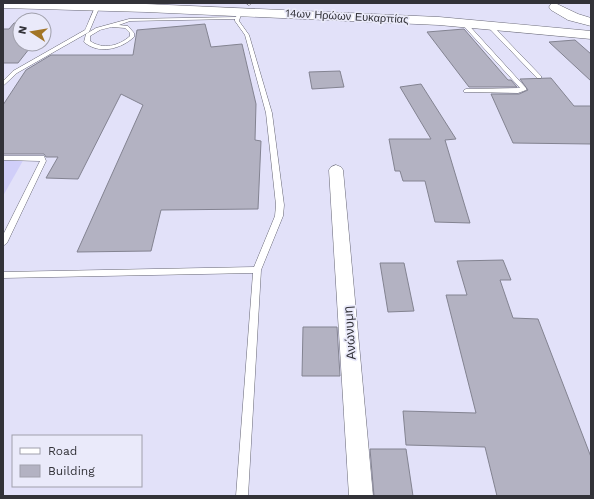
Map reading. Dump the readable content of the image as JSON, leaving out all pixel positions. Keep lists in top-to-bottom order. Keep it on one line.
{"streets":{"main road":["14ων Ηρώων Ευκαρπίας"],"street":["Ανώνυμη"]},"legend":["Road","Building"],"north":"left"}
